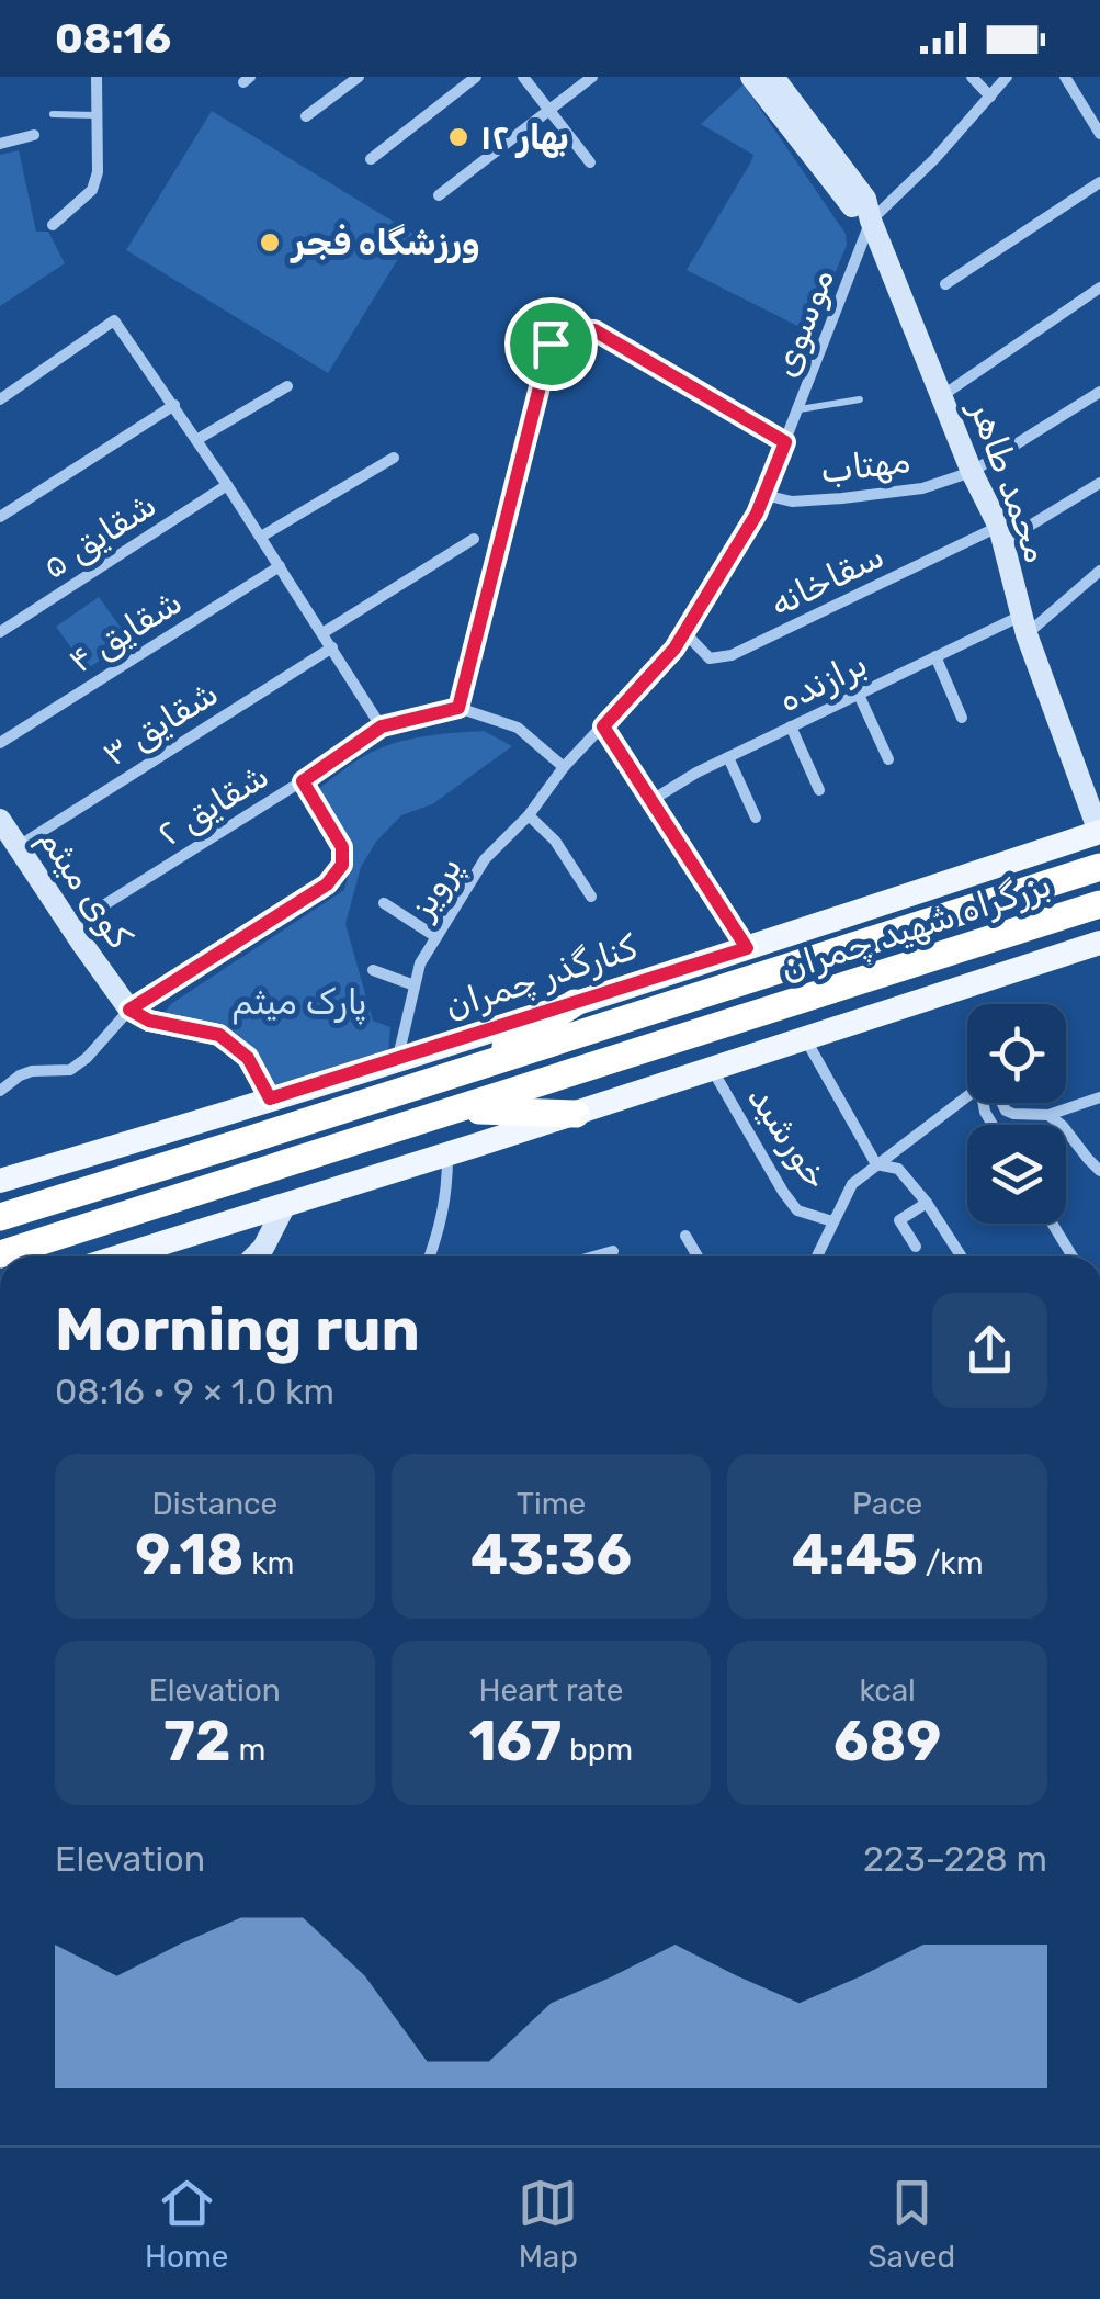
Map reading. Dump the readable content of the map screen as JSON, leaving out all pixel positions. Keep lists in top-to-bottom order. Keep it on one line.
{"streets":{"highway":["بزرگراه شهید چمران"],"main road":["محمد طاهر","کوی میثم","کنارگذر چمران"],"street":["موسوی","مهتاب","شقایق ۵","سقاخانه","شقایق ۴","برازنده","شقایق ۳","شقایق ۲","پرویز","خورشید"]},"crossings":[["موسوی","مهتاب"],["موسوی","محمد طاهر"],["موسوی","سقاخانه"],["موسوی","پرویز"],["مهتاب","محمد طاهر"],["محمد طاهر","سقاخانه"],["محمد طاهر","برازنده"],["محمد طاهر","کنارگذر چمران"],["شقایق ۳","کوی میثم"],["شقایق ۲","کوی میثم"],["پرویز","کنارگذر چمران"]],"parks":["پارک میثم"],"places":["بهار ۱۲","ورزشگاه فجر"],"page":{"status":"08:16","heading":["Morning run","08:16 · 9 × 1.0 km"],"stats":[["Distance","9.18 km"],["Time","43:36"],["Pace","4:45 /km"],["Elevation","72 m"],["Heart rate","167 bpm"],["kcal","689"]],"chart":["Elevation","223–228 m"],"tabs":["Home","Map","Saved"]}}
